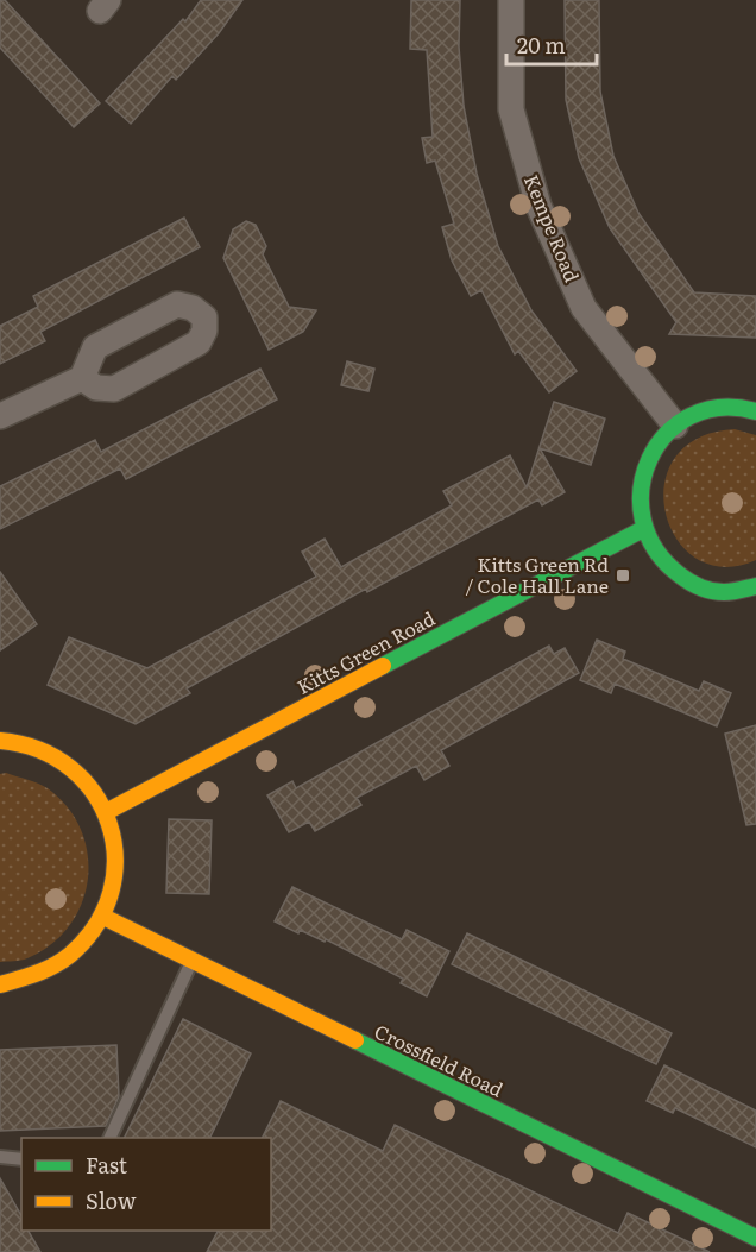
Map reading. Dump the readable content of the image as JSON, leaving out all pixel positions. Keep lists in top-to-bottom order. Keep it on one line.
{"streets":{"street":["Kempe Road","Kitts Green Road","Crossfield Road"]},"places":{"transit":["Kitts Green Rd / Cole Hall Lane"]},"legend":["Fast","Slow"],"scale_bar":"20 m"}
